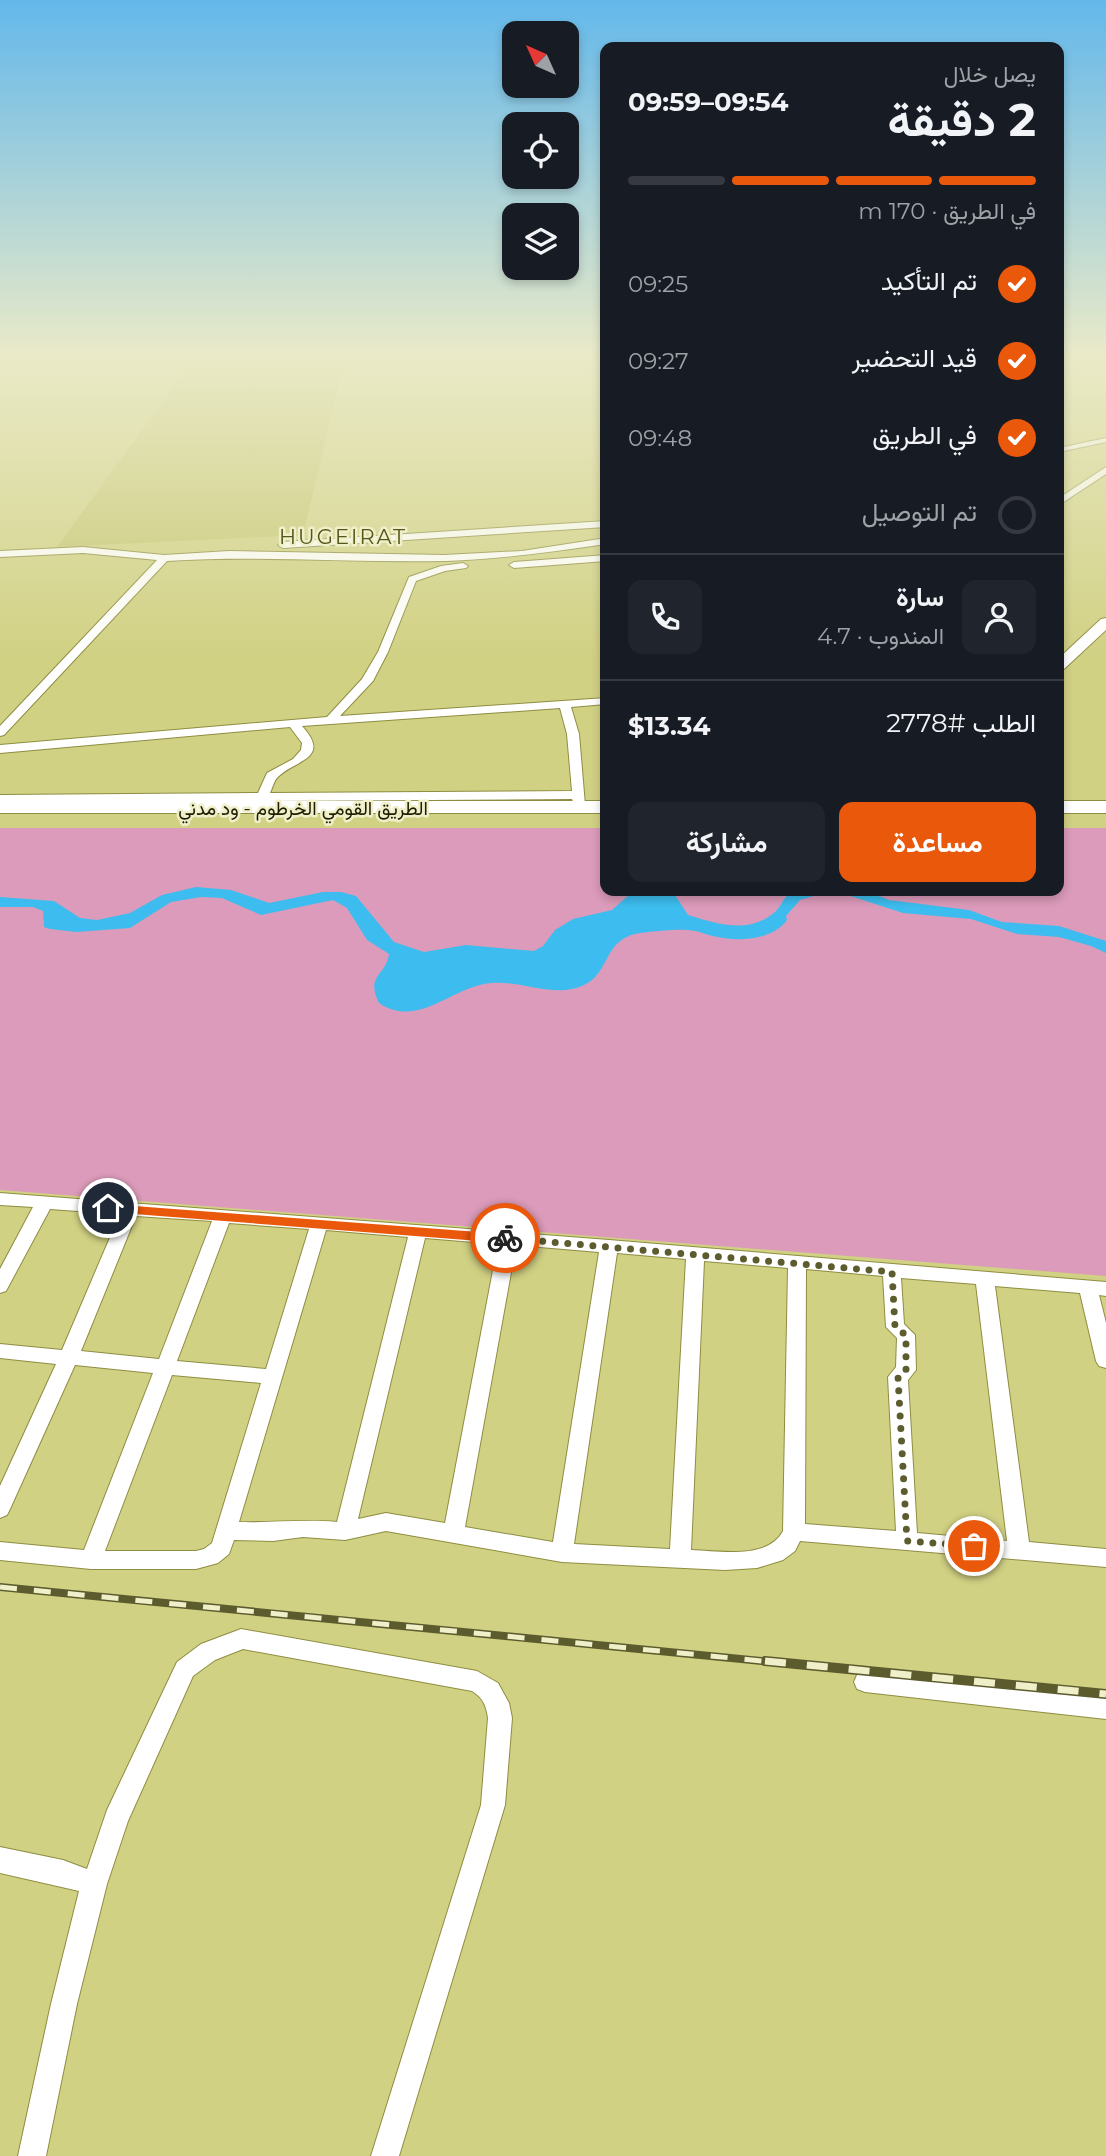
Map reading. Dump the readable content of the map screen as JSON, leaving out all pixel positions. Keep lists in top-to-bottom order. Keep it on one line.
{"streets":{"highway":["الطريق القومي الخرطوم - ود مدني"]},"districts":["HUGEIRAT"],"north":"top left","page":{"heading":["2 دقيقة","يصل خلال","09:54–09:59"],"panel":["سارة","المندوب · 4.7","الطلب #2778","$13.34"],"bar":"في الطريق · 170 m","list":[["تم التأكيد","09:25"],["قيد التحضير","09:27"],["في الطريق","09:48"],"تم التوصيل"],"buttons":["مساعدة","مشاركة"]}}
